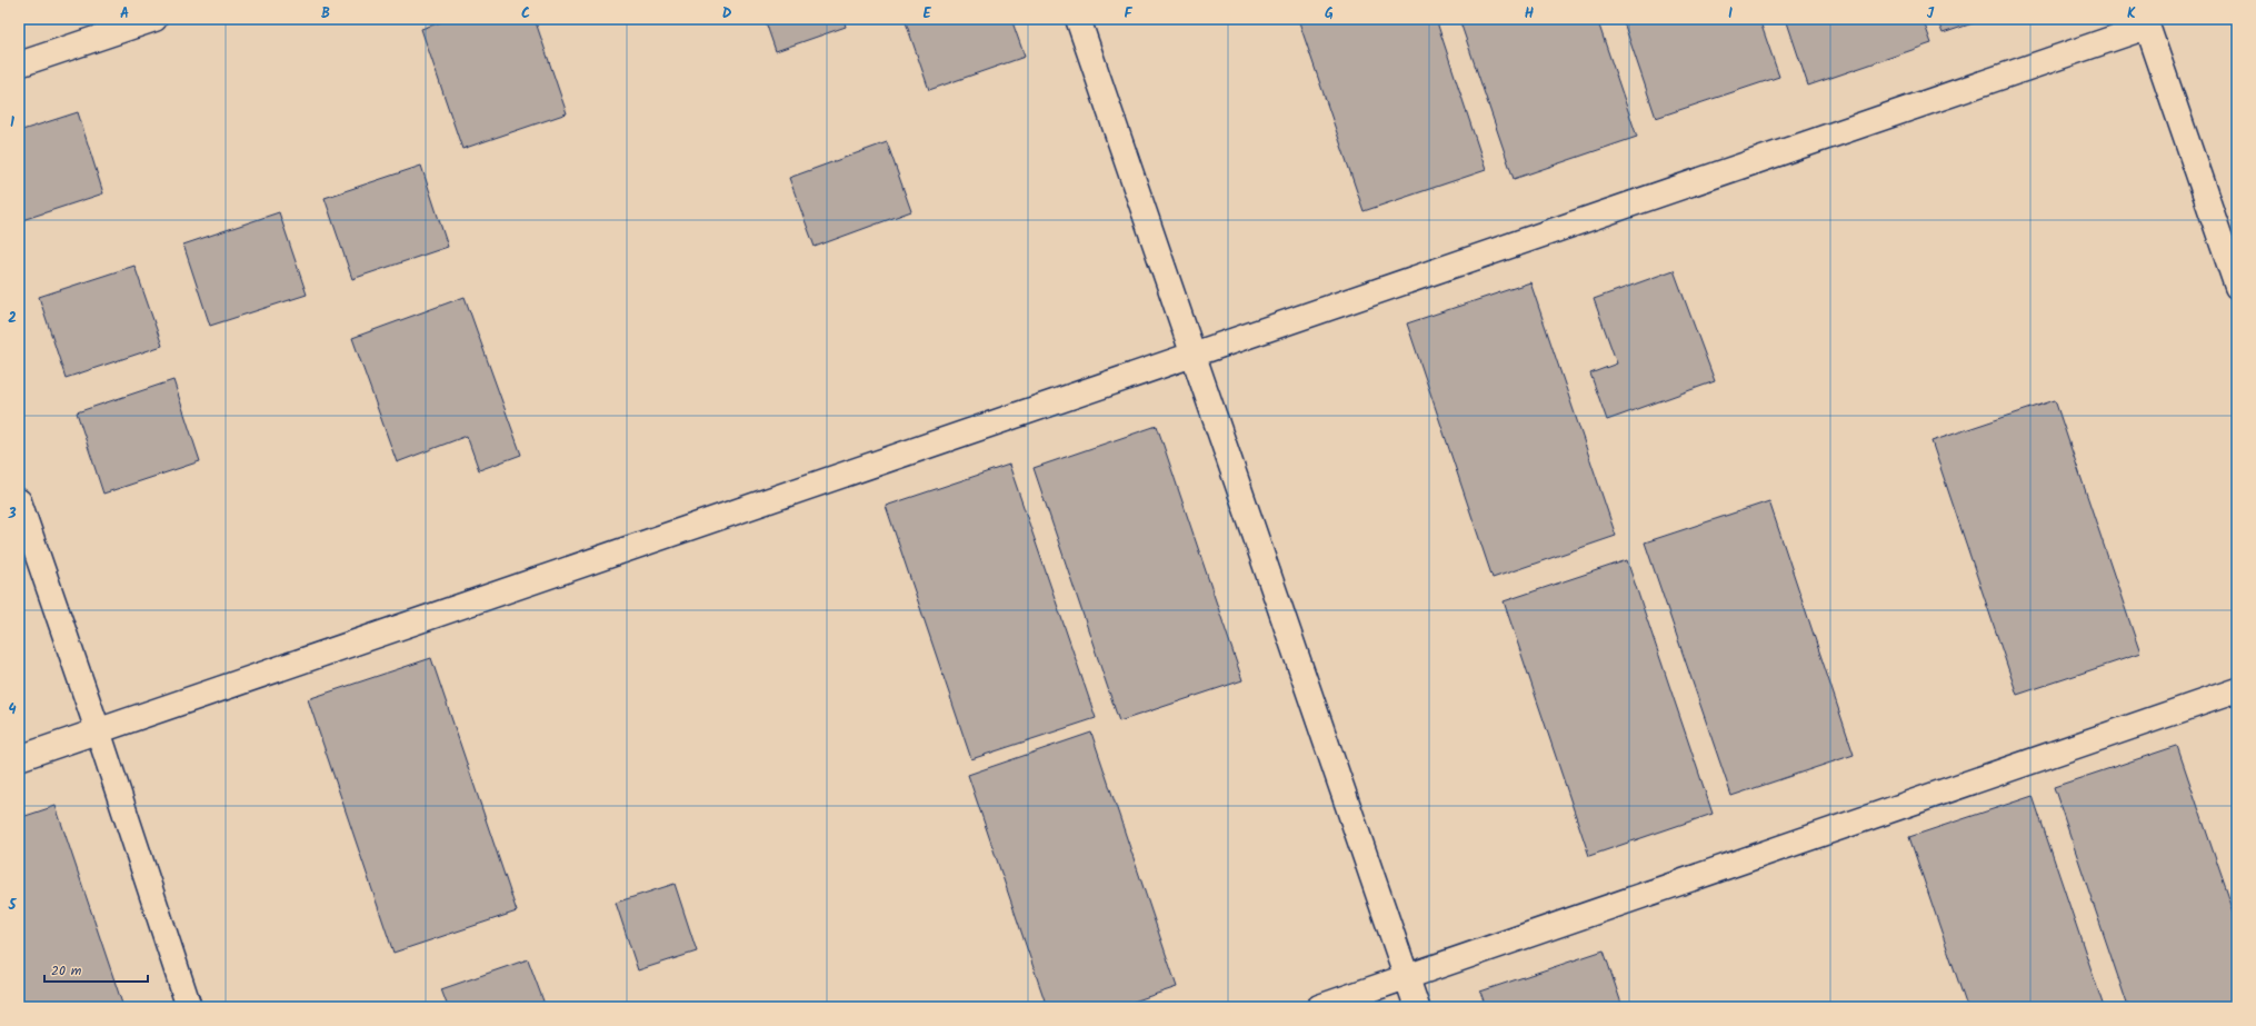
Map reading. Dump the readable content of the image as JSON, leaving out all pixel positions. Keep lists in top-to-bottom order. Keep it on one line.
{"scale_bar":"20 m","grid":{"columns":["A","B","C","D","E","F","G","H","I","J","K"],"rows":["1","2","3","4","5"]}}
